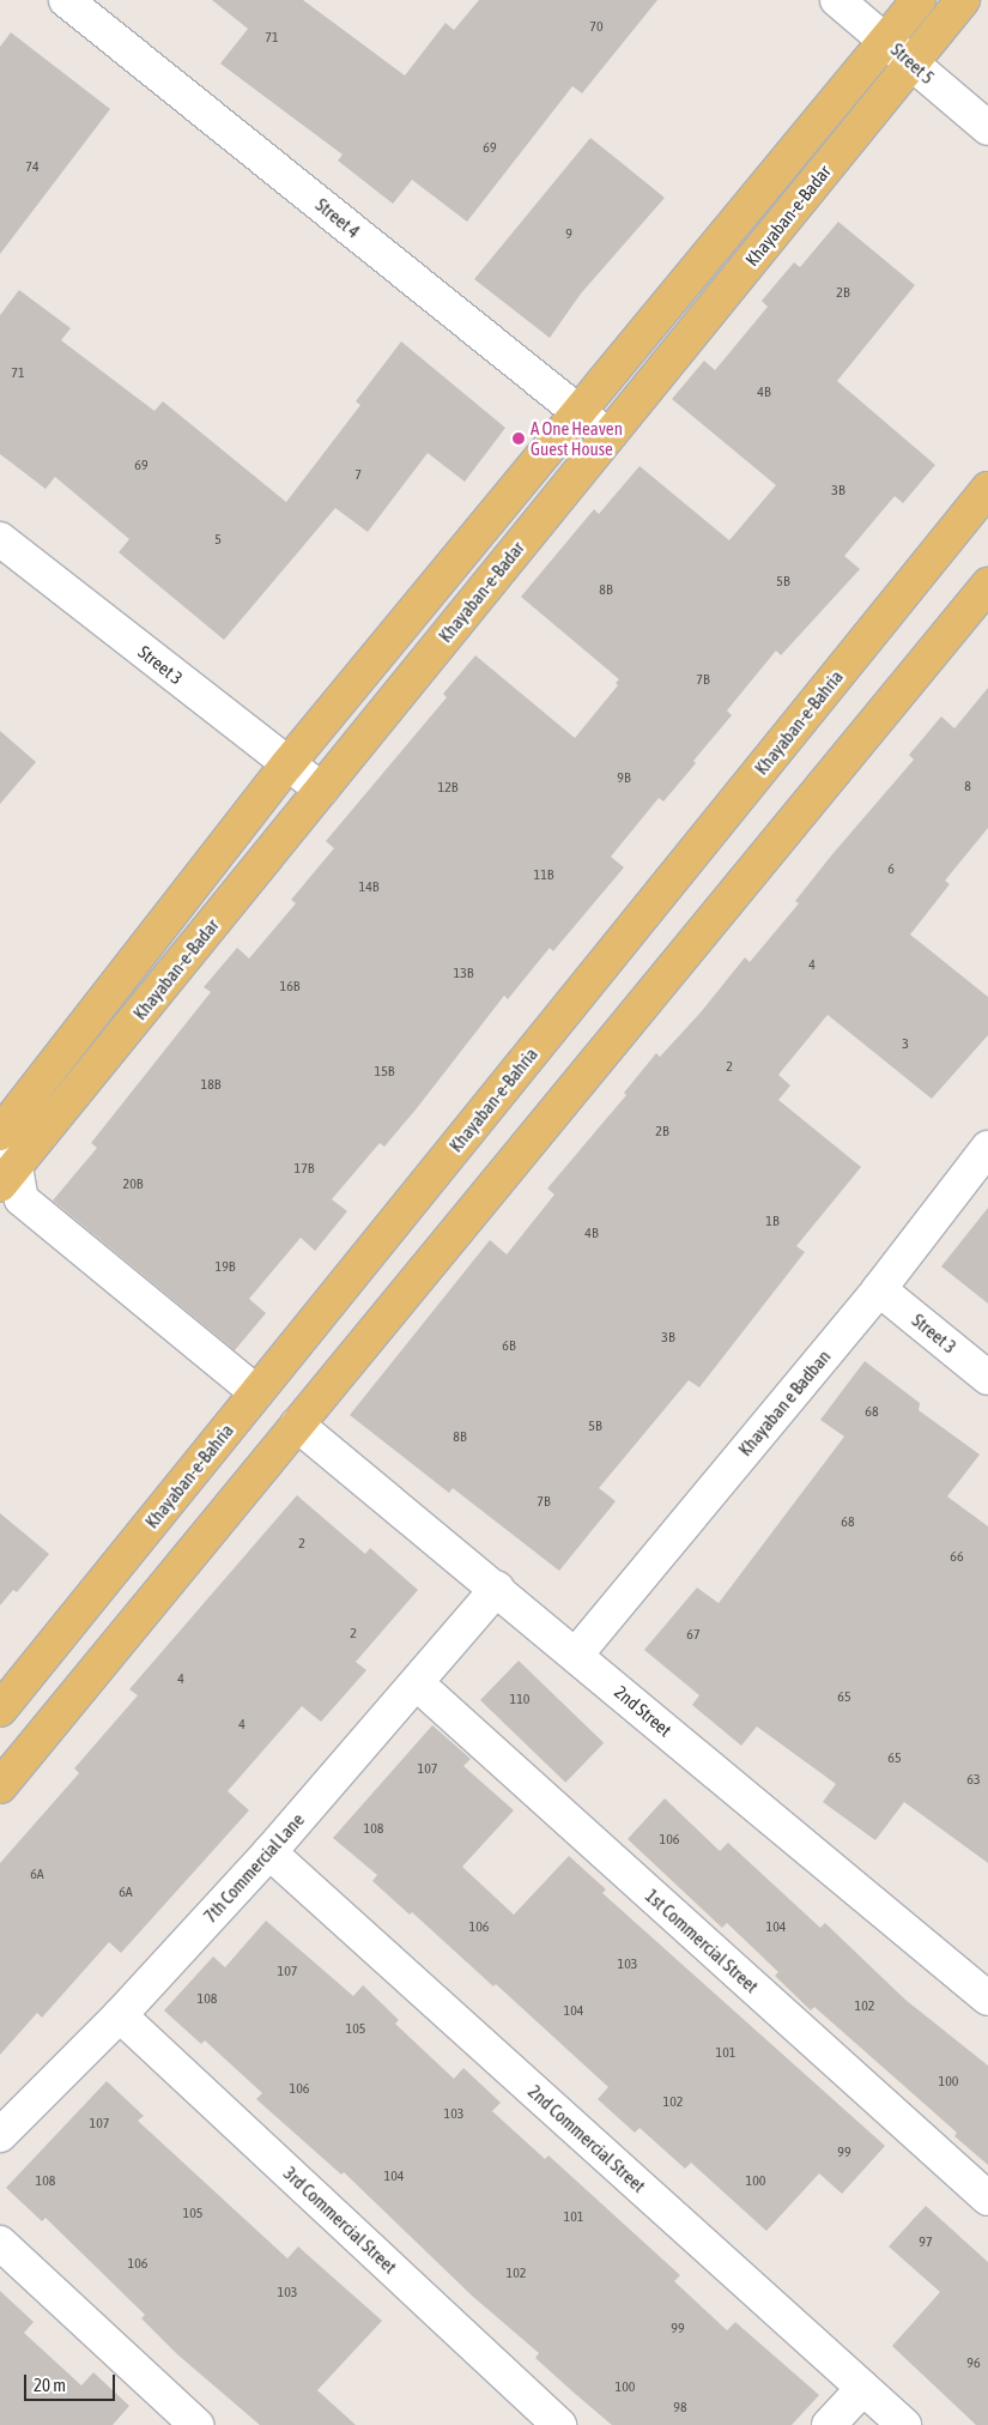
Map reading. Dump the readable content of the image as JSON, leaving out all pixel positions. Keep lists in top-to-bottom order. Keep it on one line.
{"streets":{"main road":["Khayaban-e-Badar","Khayaban-e-Bahria"],"street":["Street 5","Street 4","Street 3","Khayaban e Badban","2nd Street","7th Commercial Lane","1st Commercial Street","2nd Commercial Street","3rd Commercial Street"]},"crossings":[["Street 5","Khayaban-e-Badar"],["Khayaban-e-Badar","Street 4"],["Khayaban-e-Badar","Street 3"],["Street 3","Khayaban e Badban"],["Khayaban e Badban","2nd Street"],["2nd Street","7th Commercial Lane"],["7th Commercial Lane","1st Commercial Street"],["7th Commercial Lane","2nd Commercial Street"],["7th Commercial Lane","3rd Commercial Street"]],"places":["A One Heaven Guest House"],"house_numbers":["70","71","69","74","9","2B","71","4B","69","7","3B","5","5B","8B","7B","9B","8","12B","6","11B","14B","4","13B","16B","3","2","15B","18B","2B","17B","20B","1B","4B","19B","3B","6B","68","5B","8B","7B","68","2","66","2","67","4","65","110","4","65","107","63","108","106","6A","6A","106","104","103","107","108","102","104","105","101","100","106","102","103","107","99","104","108","100","105","101","97","106","102","103","99","96","100","98"],"scale_bar":"20 m"}
